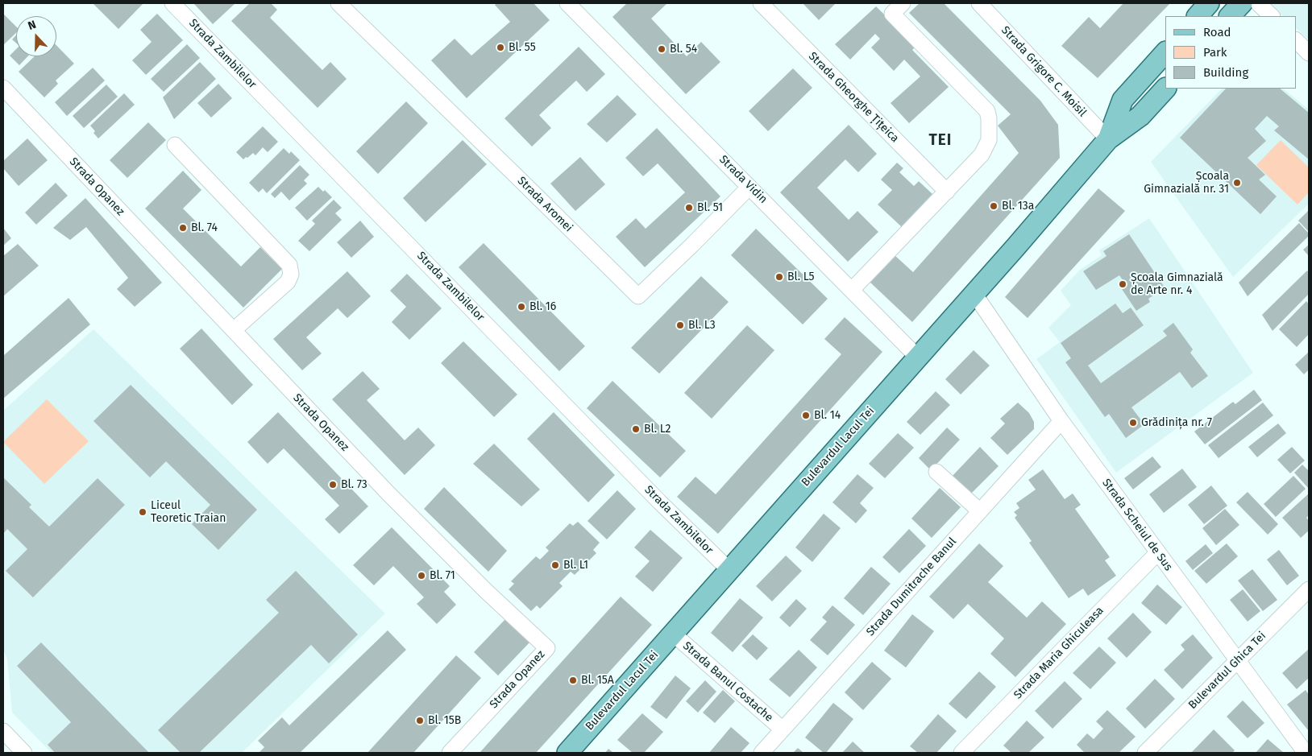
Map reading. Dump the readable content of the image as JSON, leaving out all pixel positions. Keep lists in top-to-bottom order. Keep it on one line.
{"streets":{"main road":["Bulevardul Lacul Tei"],"street":["Strada Zambilelor","Strada Grigore C. Moisil","Strada Gheorghe Țițeica","Strada Vidin","Strada Opanez","Strada Aromei","Strada Scheiul de Sus","Strada Dumitrache Banul","Strada Maria Ghiculeasa","Bulevardul Ghica Tei","Strada Banul Costache"]},"crossings":[["Strada Zambilelor","Bulevardul Lacul Tei"],["Strada Grigore C. Moisil","Bulevardul Lacul Tei"],["Strada Vidin","Strada Aromei"],["Strada Vidin","Bulevardul Lacul Tei"],["Bulevardul Lacul Tei","Strada Scheiul de Sus"],["Bulevardul Lacul Tei","Strada Banul Costache"],["Strada Scheiul de Sus","Strada Dumitrache Banul"],["Strada Scheiul de Sus","Strada Maria Ghiculeasa"],["Strada Scheiul de Sus","Bulevardul Ghica Tei"],["Strada Dumitrache Banul","Strada Banul Costache"]],"districts":["TEI"],"places":["Bl. 55","Bl. 54","Școala Gimnazială nr. 31","Bl. 13a","Bl. 51","Bl. 74","Bl. L5","Școala Gimnazială de Arte nr. 4","Bl. 16","Bl. L3","Bl. 14","Grădinița nr. 7","Bl. L2","Bl. 73","Liceul Teoretic Traian","Bl. L1","Bl. 71","Bl. 15A","Bl. 15B"],"legend":["Road","Park","Building"],"north":"top"}
